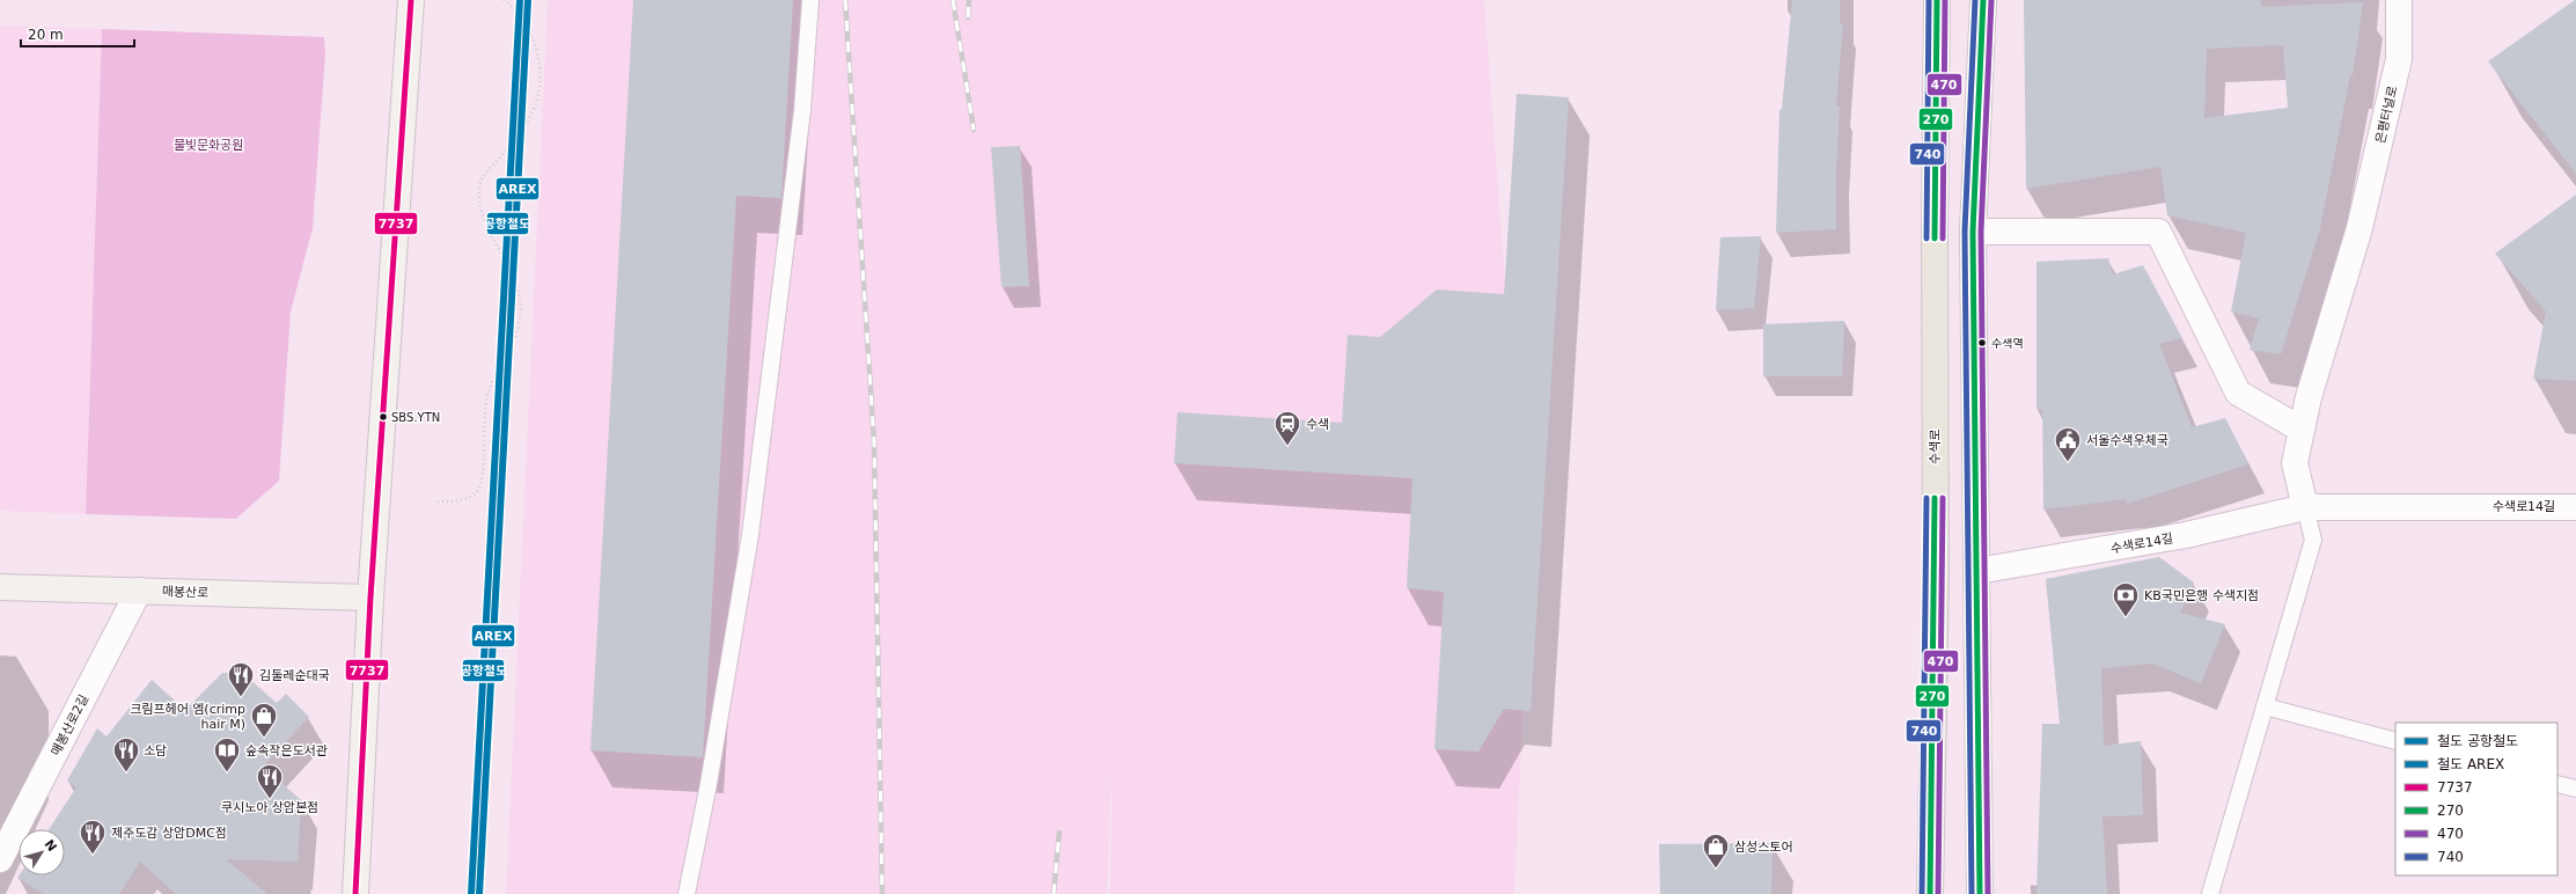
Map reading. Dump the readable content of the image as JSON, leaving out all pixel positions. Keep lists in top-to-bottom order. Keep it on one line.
{"streets":{"main road":["수색로","매봉산로"],"street":["은평터널로","수색로14길","매봉산로2길"]},"crossings":[["매봉산로","매봉산로2길"]],"parks":["물빛문화공원"],"places":{"other":["수색역","SBS.YTN"],"station":["수색"],"public building":["서울수색우체국"],"bank":["KB국민은행 수색지점"],"restaurant":["김둘레순대국","소담","쿠시노아 상암본점","제주도감 상암DMC점"],"shop":["크림프헤어 엠(crimp hair M)","삼성스토어"],"library":["숲속작은도서관"]},"lines":["rail line 공항철도","rail line AREX","transit line 7737","transit line 270","transit line 470","transit line 740"],"legend":["철도 공항철도","철도 AREX","7737","270","470","740"],"scale_bar":"20 m","north":"top right"}
